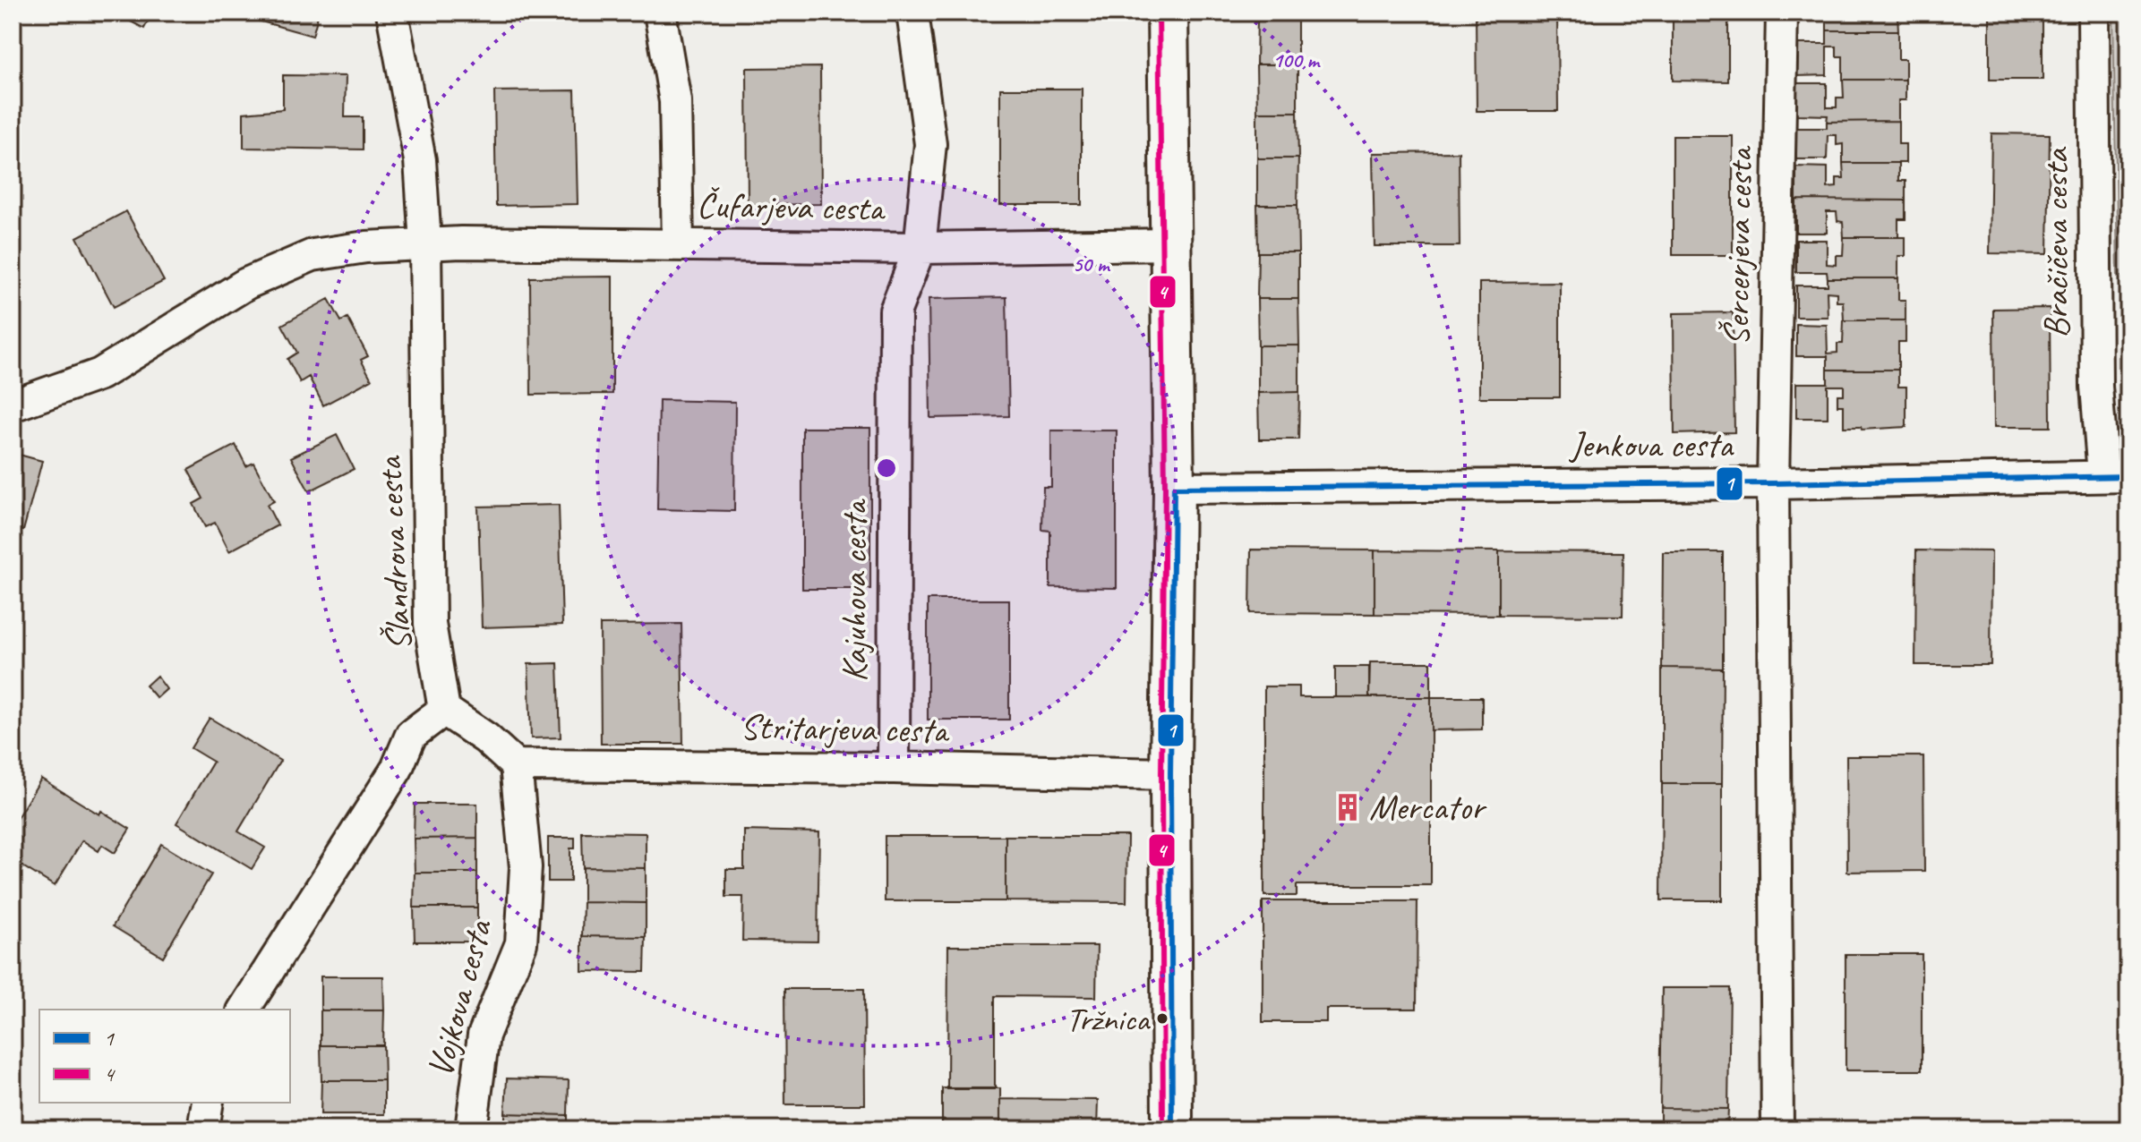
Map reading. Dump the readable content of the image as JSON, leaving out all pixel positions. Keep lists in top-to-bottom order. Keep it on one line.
{"streets":{"street":["Čufarjeva cesta","Bračičeva cesta","Šercerjeva cesta","Jenkova cesta","Šlandrova cesta","Kajuhova cesta","Stritarjeva cesta","Vojkova cesta"]},"crossings":[["Čufarjeva cesta","Kajuhova cesta"],["Bračičeva cesta","Jenkova cesta"],["Šercerjeva cesta","Jenkova cesta"],["Kajuhova cesta","Stritarjeva cesta"],["Stritarjeva cesta","Vojkova cesta"]],"places":{"building":["Mercator"],"other":["Tržnica"]},"lines":["transit line 4","transit line 1"],"legend":["1","4"],"rings":["100 m","50 m"]}
